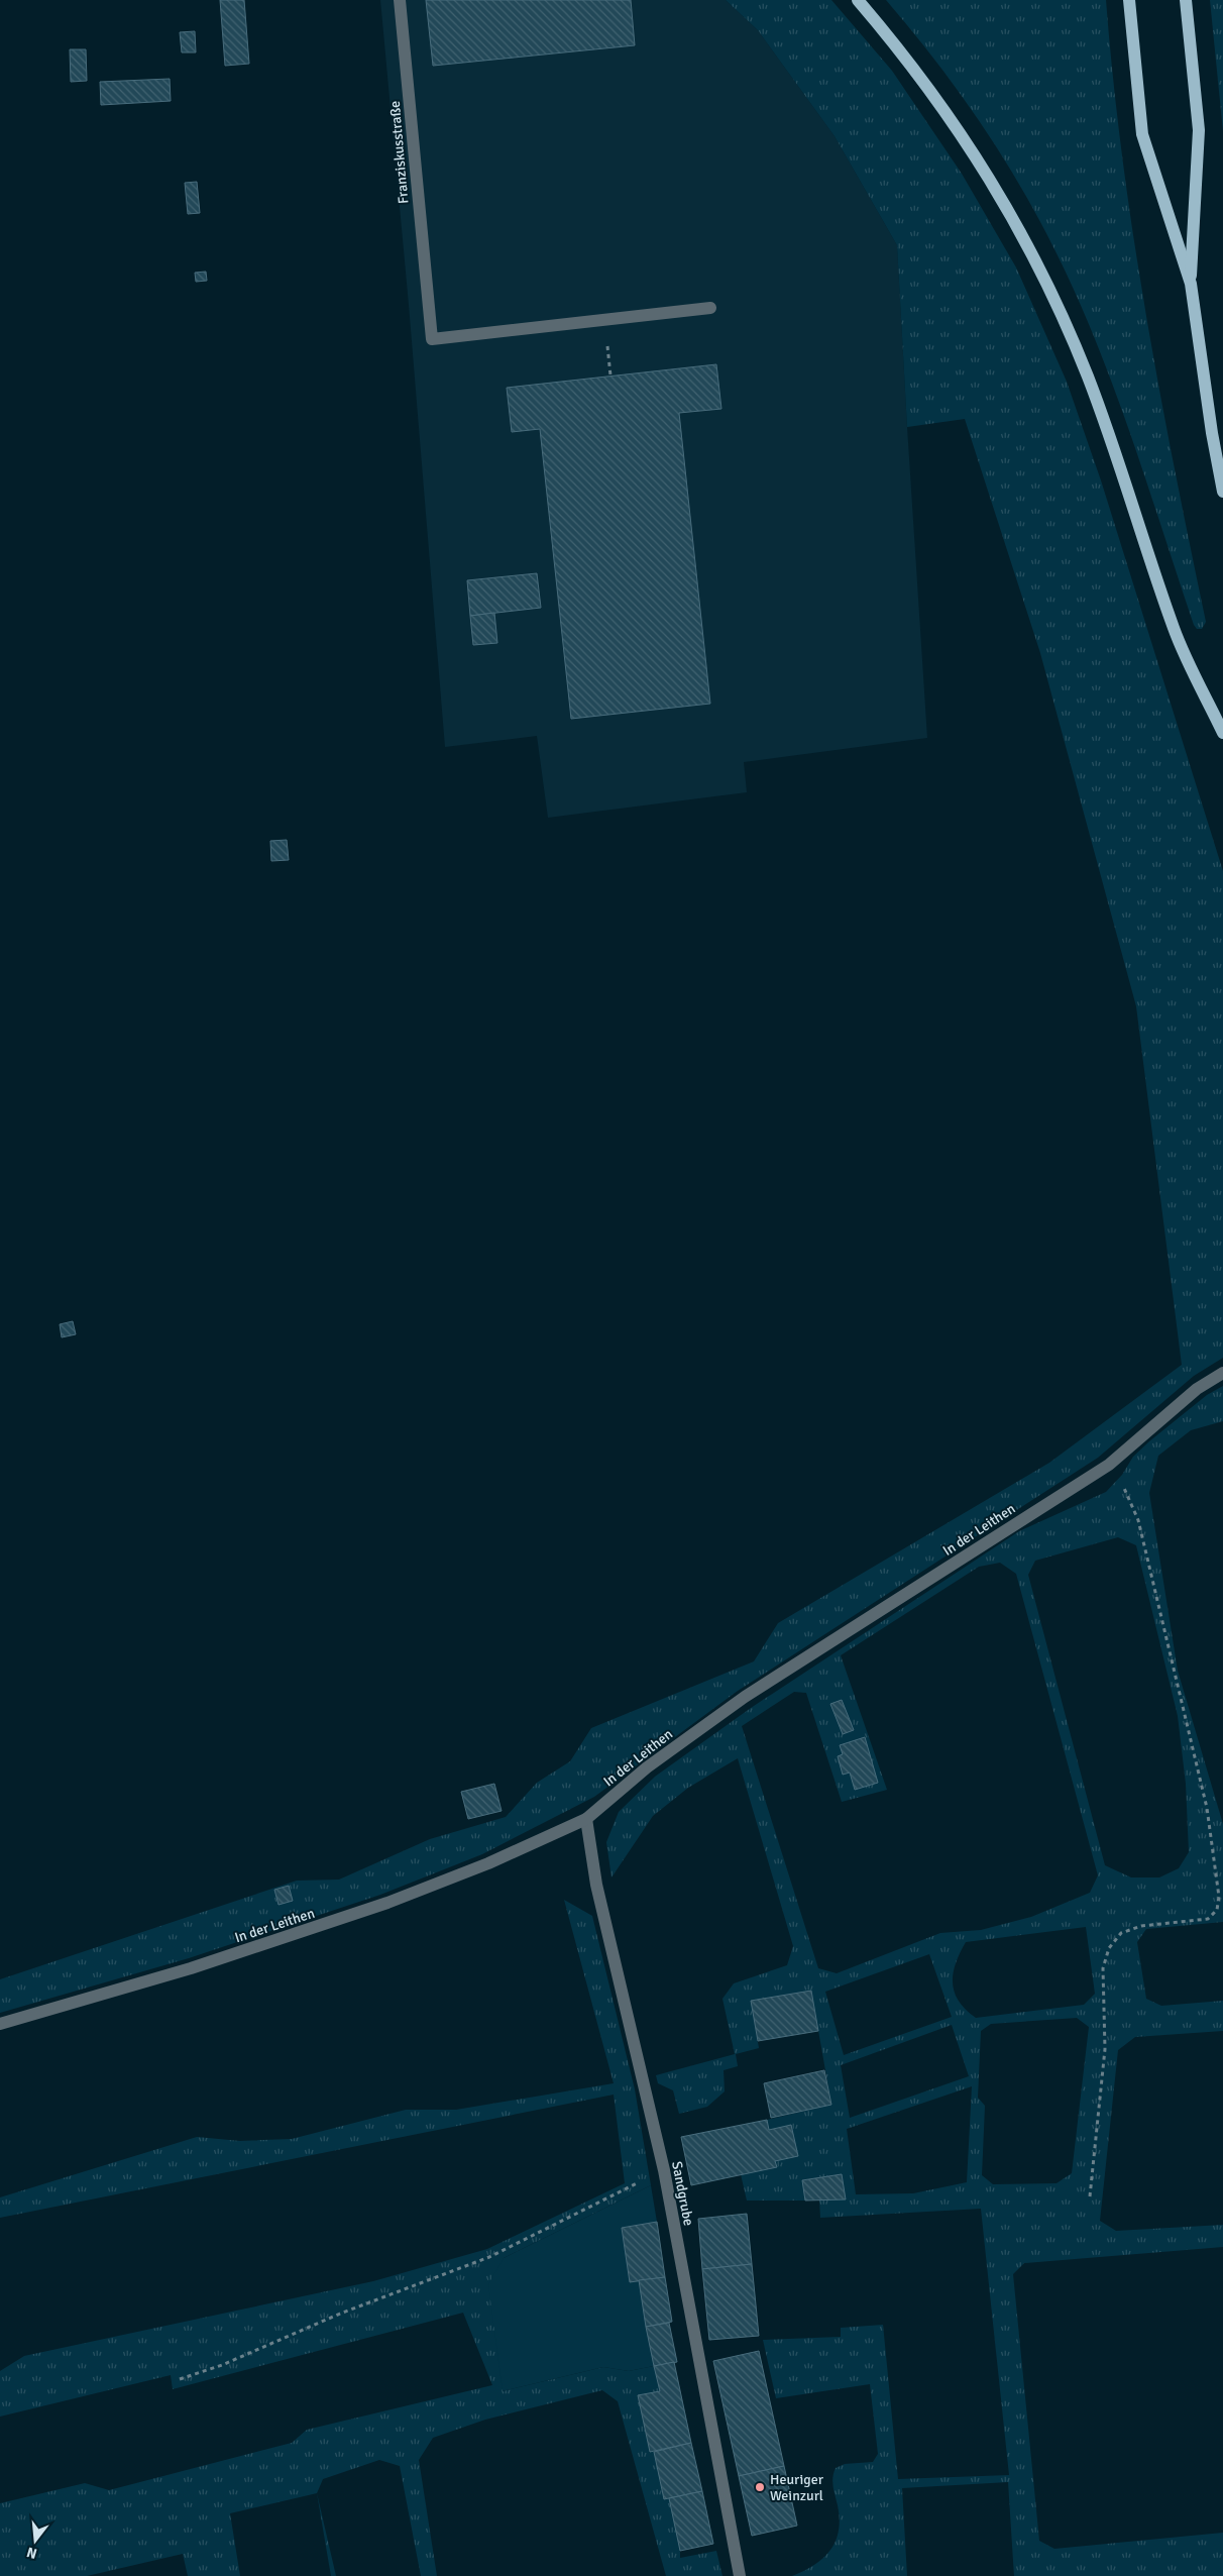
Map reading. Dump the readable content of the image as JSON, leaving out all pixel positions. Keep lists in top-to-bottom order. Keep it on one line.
{"streets":{"street":["Franziskusstraße","In der Leithen","Sandgrube"]},"crossings":[["In der Leithen","Sandgrube"]],"places":["Heuriger Weinzurl"],"north":"bottom"}
